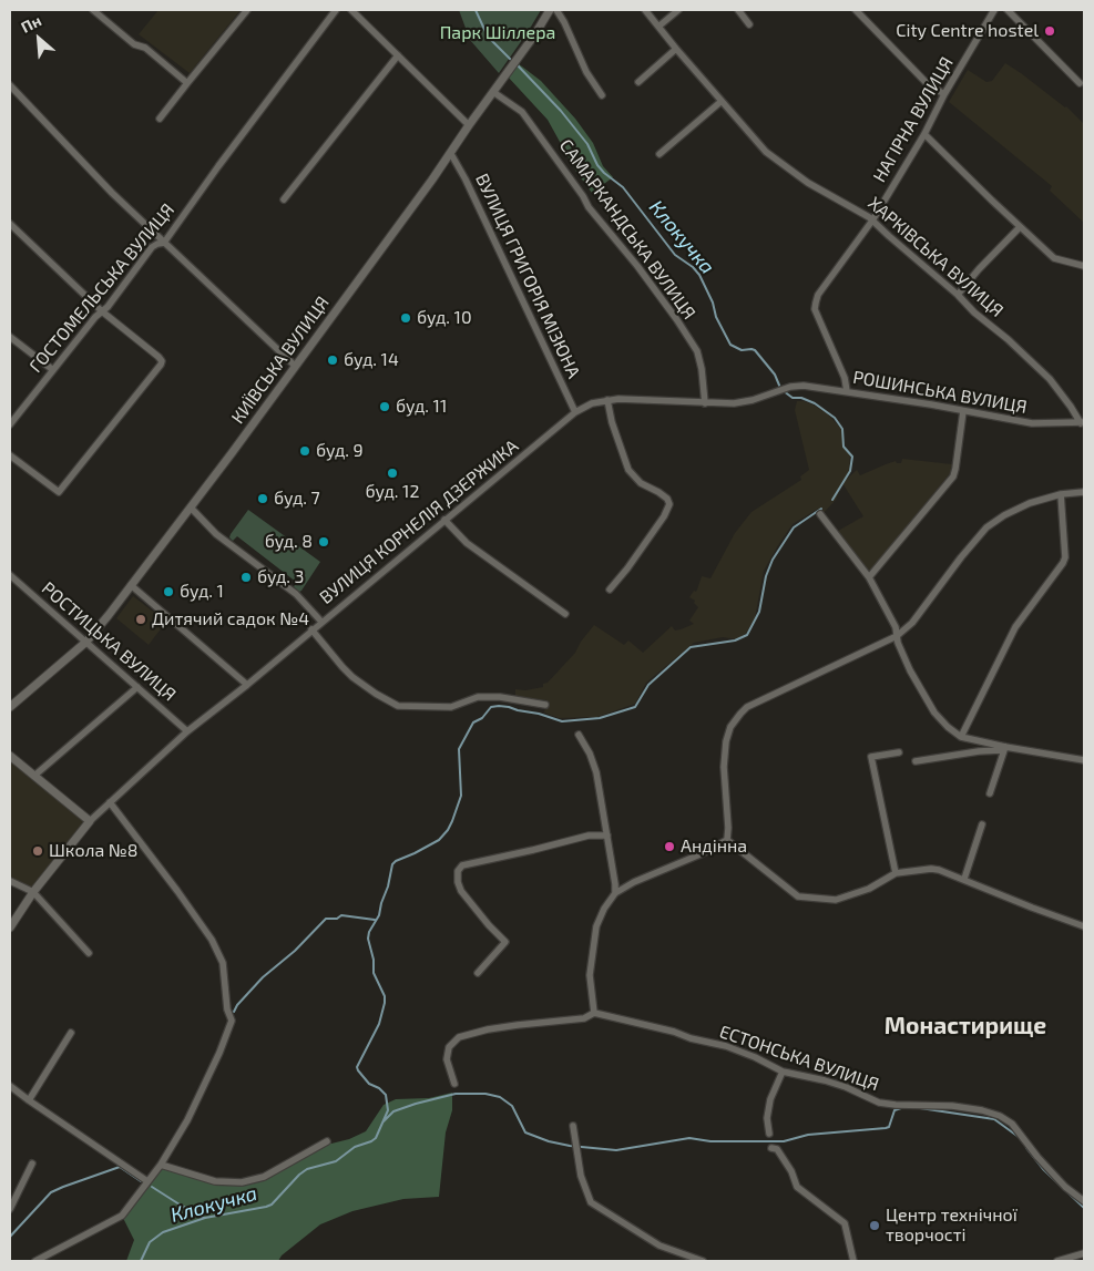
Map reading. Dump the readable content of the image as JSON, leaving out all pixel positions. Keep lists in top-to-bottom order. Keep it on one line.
{"streets":{"street":["НАГІРНА ВУЛИЦЯ","САМАРКАНДСЬКА ВУЛИЦЯ","ХАРКІВСЬКА ВУЛИЦЯ","ВУЛИЦЯ ГРИГОРІЯ МІЗЮНА","ГОСТОМЕЛЬСЬКА ВУЛИЦЯ","КИЇВСЬКА ВУЛИЦЯ","РОШИНСЬКА ВУЛИЦЯ","ВУЛИЦЯ КОРНЕЛІЯ ДЗЕРЖИКА","РОСТИЦЬКА ВУЛИЦЯ","ЕСТОНСЬКА ВУЛИЦЯ"]},"crossings":[["НАГІРНА ВУЛИЦЯ","ХАРКІВСЬКА ВУЛИЦЯ"],["НАГІРНА ВУЛИЦЯ","РОШИНСЬКА ВУЛИЦЯ"],["САМАРКАНДСЬКА ВУЛИЦЯ","КИЇВСЬКА ВУЛИЦЯ"],["САМАРКАНДСЬКА ВУЛИЦЯ","ВУЛИЦЯ КОРНЕЛІЯ ДЗЕРЖИКА"],["ХАРКІВСЬКА ВУЛИЦЯ","РОШИНСЬКА ВУЛИЦЯ"],["ВУЛИЦЯ ГРИГОРІЯ МІЗЮНА","КИЇВСЬКА ВУЛИЦЯ"],["ВУЛИЦЯ ГРИГОРІЯ МІЗЮНА","ВУЛИЦЯ КОРНЕЛІЯ ДЗЕРЖИКА"],["КИЇВСЬКА ВУЛИЦЯ","РОСТИЦЬКА ВУЛИЦЯ"],["РОШИНСЬКА ВУЛИЦЯ","ВУЛИЦЯ КОРНЕЛІЯ ДЗЕРЖИКА"],["ВУЛИЦЯ КОРНЕЛІЯ ДЗЕРЖИКА","РОСТИЦЬКА ВУЛИЦЯ"]],"districts":["Монастирище"],"water":["Клокучка"],"parks":["Парк Шіллера"],"places":["City Centre hostel","буд. 10","буд. 14","буд. 11","буд. 9","буд. 12","буд. 7","буд. 8","буд. 3","буд. 1","Дитячий садок №4","Андінна","Школа №8","Центр технічної творчості"],"north":"top left"}
